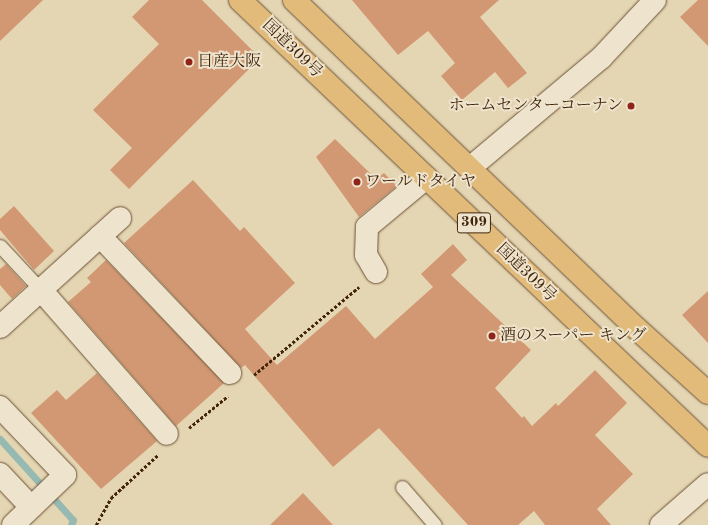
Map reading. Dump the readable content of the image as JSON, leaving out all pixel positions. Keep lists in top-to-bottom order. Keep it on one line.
{"streets":{"highway":["国道309号","309"]},"places":["日産大阪","ホームセンターコーナン","ワールドタイヤ","酒のスーパー キング"]}
